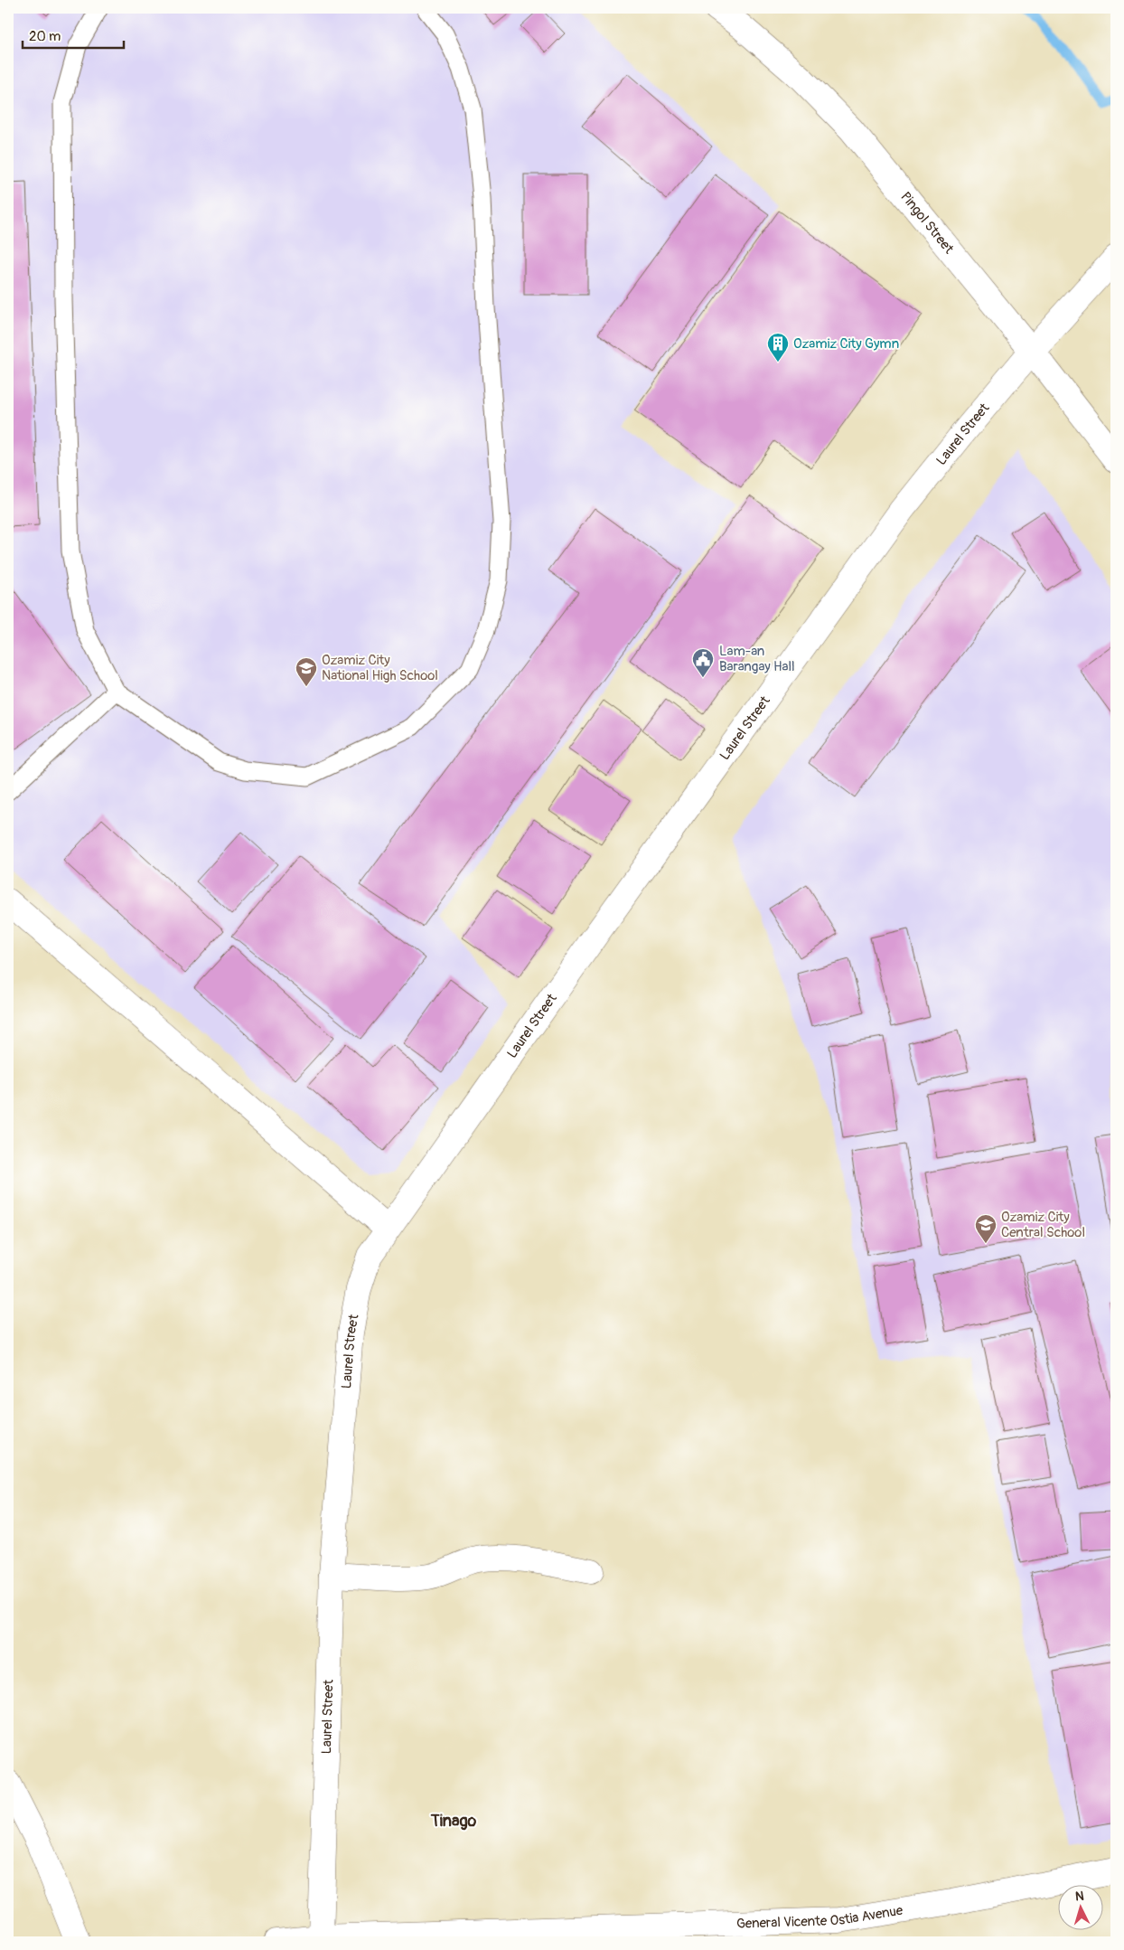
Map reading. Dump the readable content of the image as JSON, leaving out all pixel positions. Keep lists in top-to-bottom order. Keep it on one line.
{"streets":{"street":["Pingol Street","Laurel Street","General Vicente Ostia Avenue"]},"crossings":[["Pingol Street","Laurel Street"],["Laurel Street","General Vicente Ostia Avenue"]],"districts":["Tinago"],"places":{"building":["Ozamiz City Gymn"],"public building":["Lam-an Barangay Hall"],"school or university":["Ozamiz City National High School","Ozamiz City Central School"]},"scale_bar":"20 m","north":"top"}
